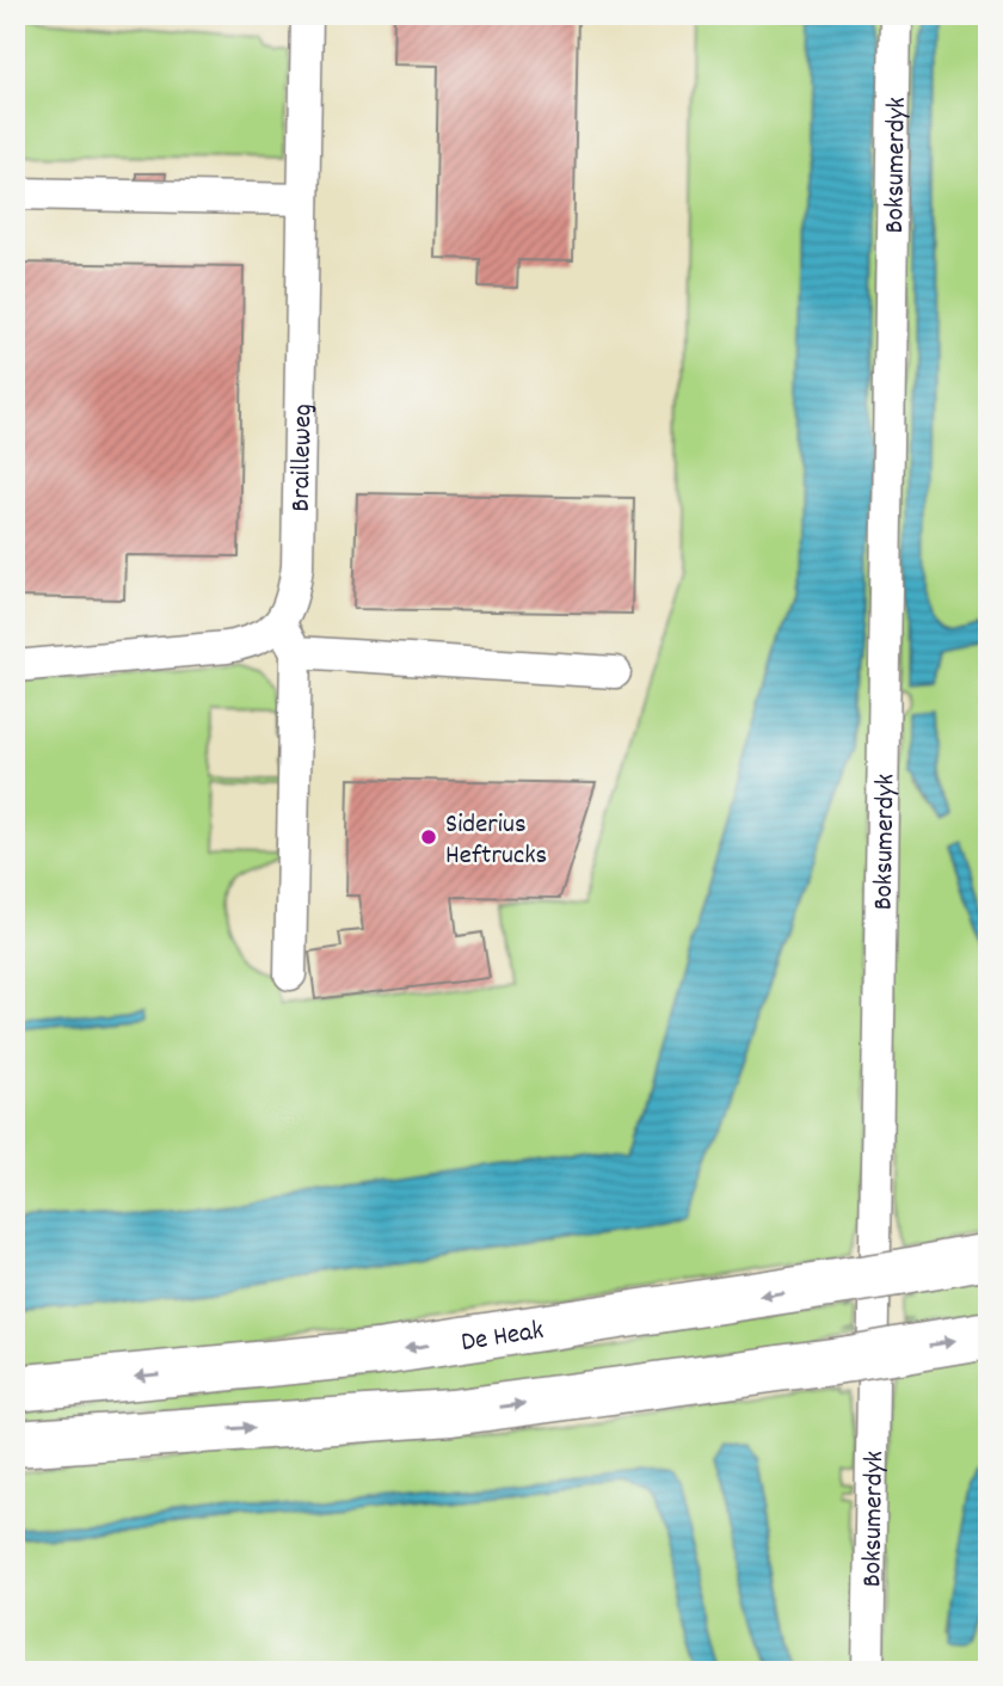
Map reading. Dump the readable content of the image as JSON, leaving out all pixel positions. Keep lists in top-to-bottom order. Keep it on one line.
{"streets":{"highway":["De Heak"],"street":["Boksumerdyk","Brailleweg"]},"places":["Siderius Heftrucks"]}
